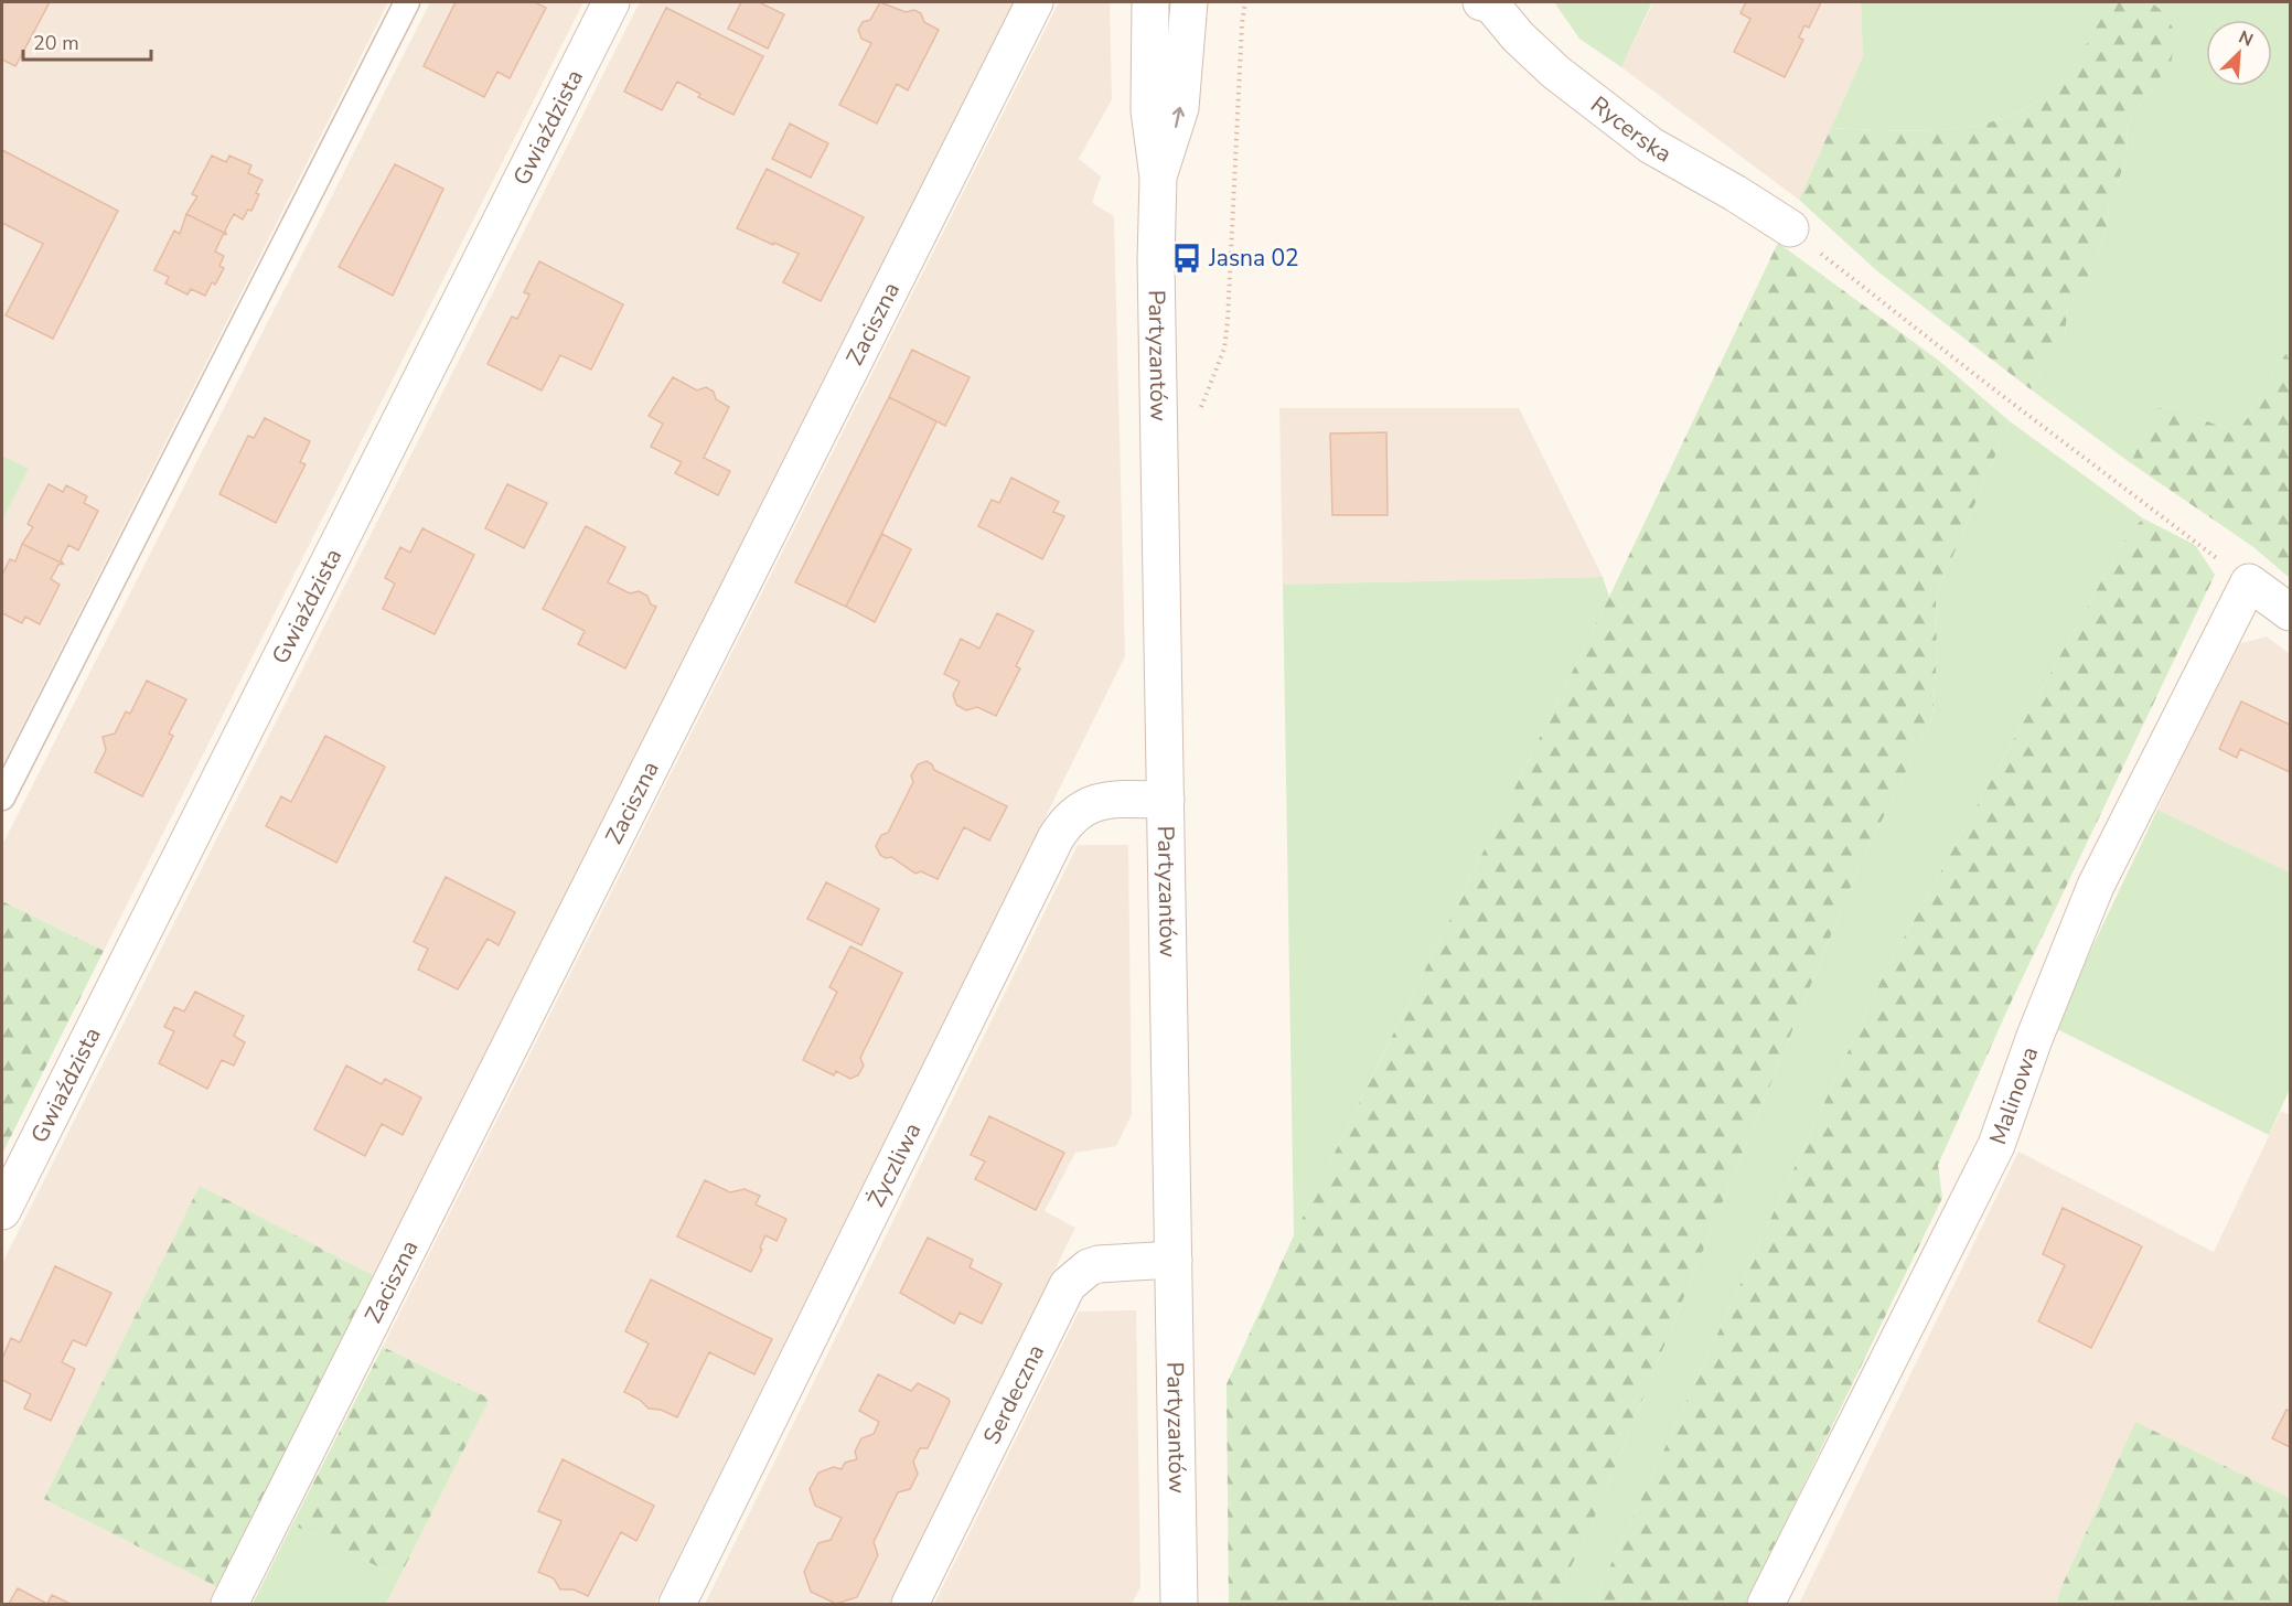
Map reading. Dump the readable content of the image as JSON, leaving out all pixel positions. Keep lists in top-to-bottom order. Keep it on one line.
{"streets":{"street":["Gwiaździsta","Rycerska","Zaciszna","Partyzantów","Malinowa","Życzliwa","Serdeczna"]},"crossings":[["Partyzantów","Życzliwa"],["Partyzantów","Serdeczna"]],"places":{"bus stop":["Jasna 02"]},"scale_bar":"20 m","north":"top right"}
